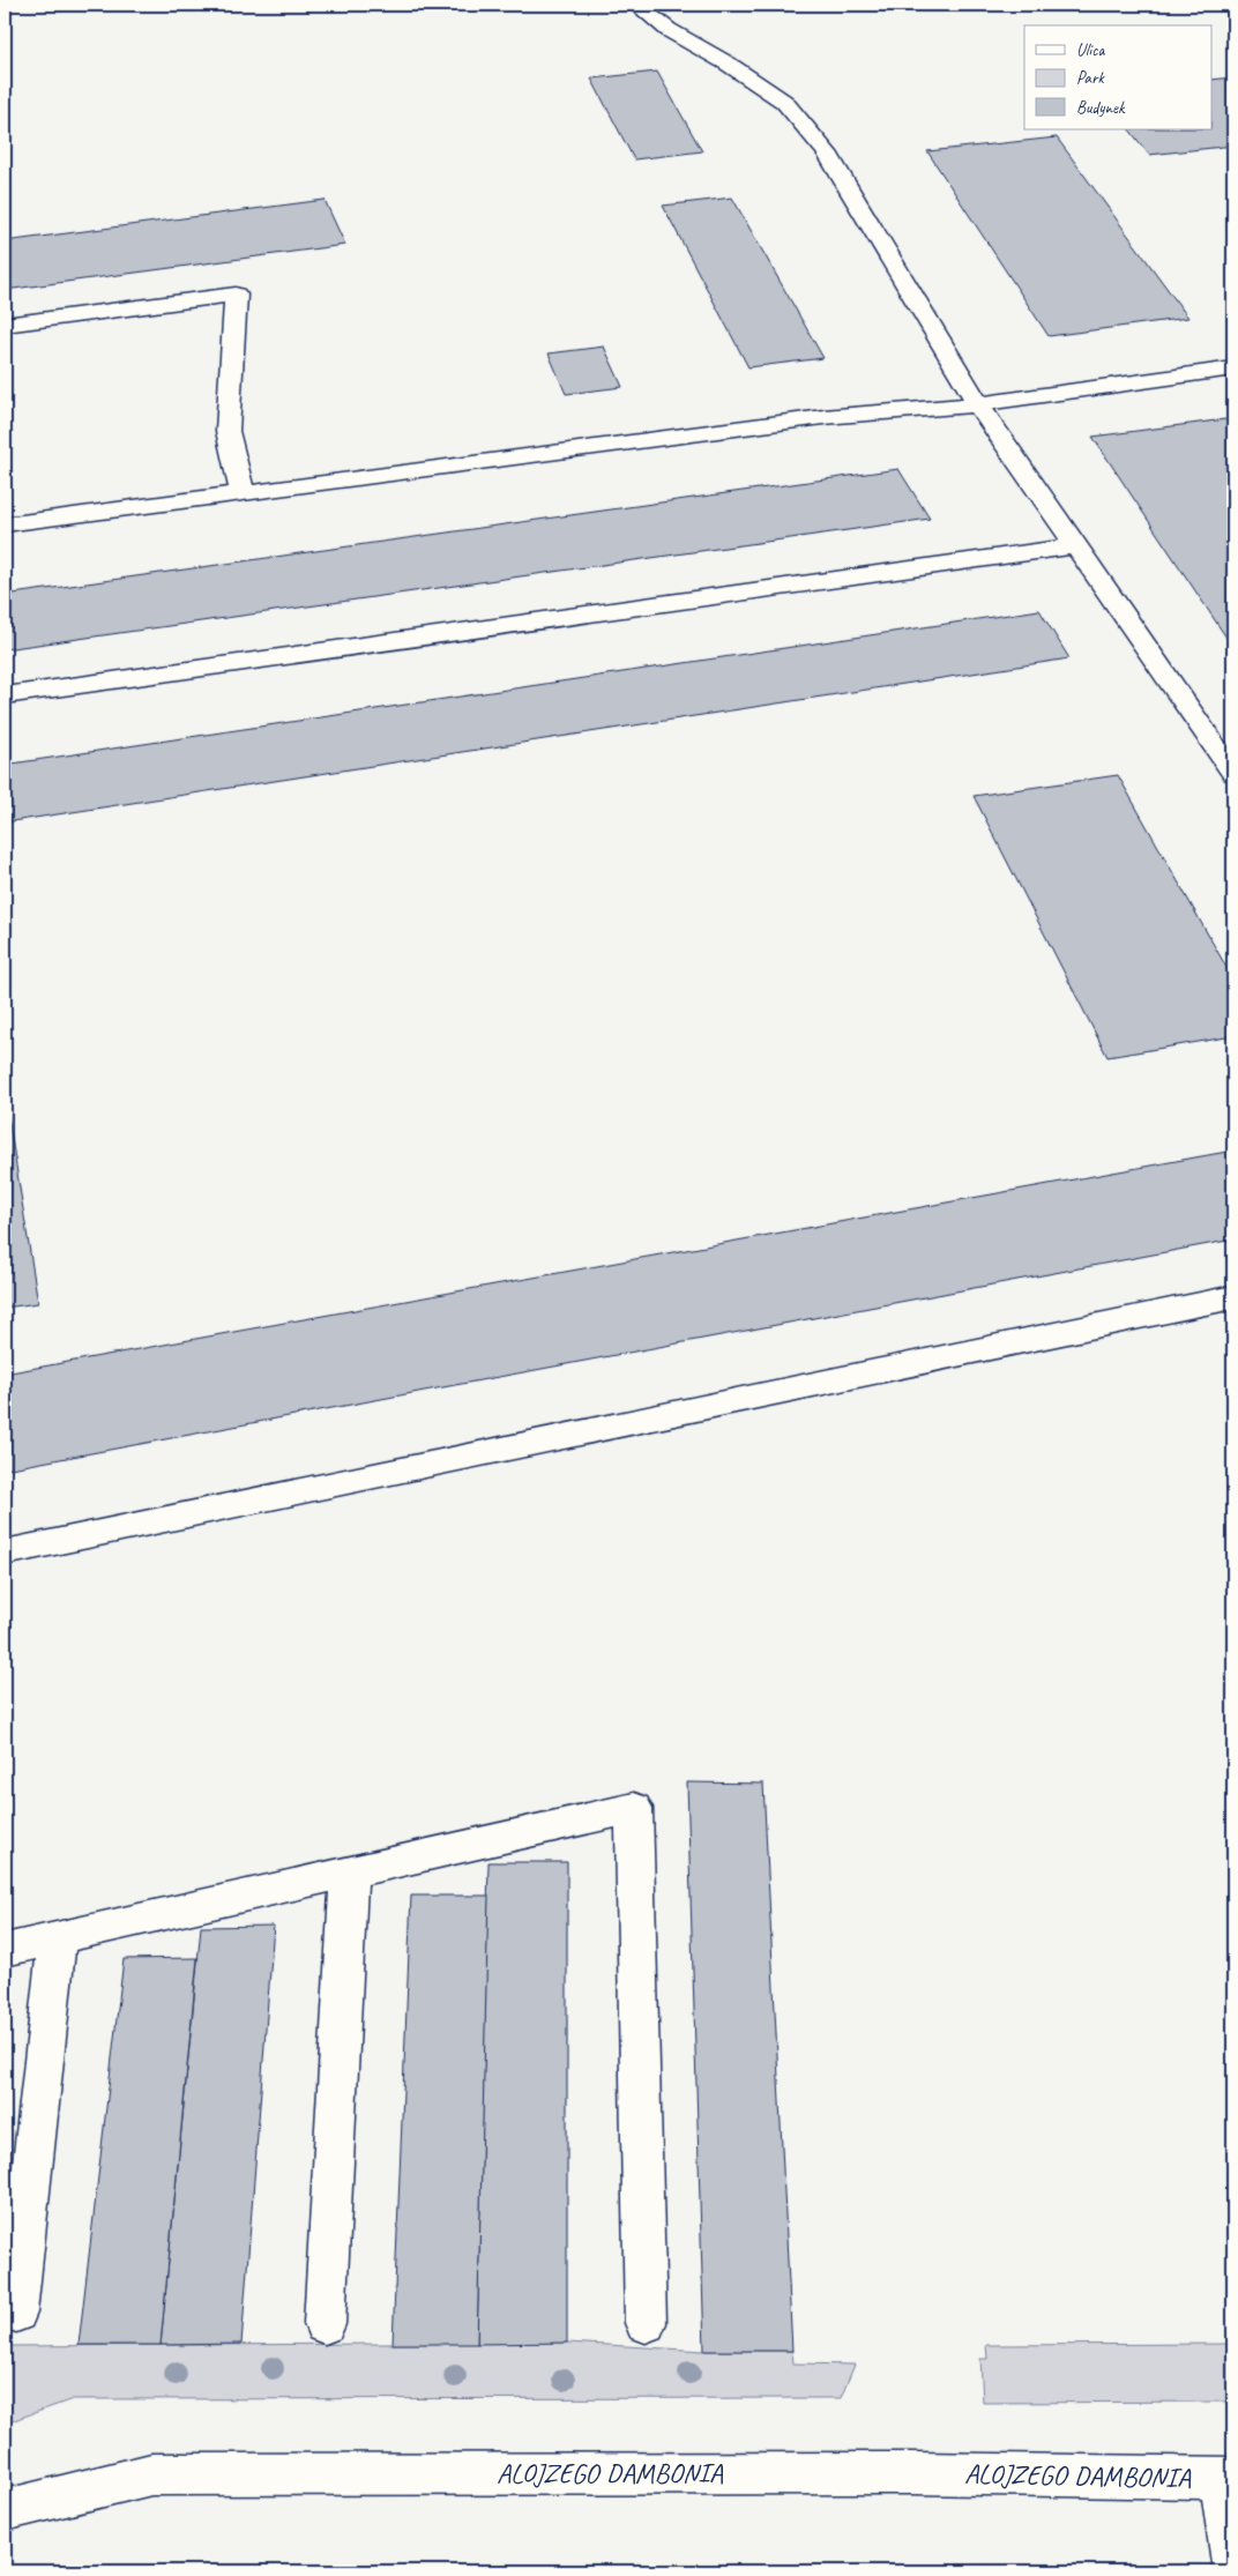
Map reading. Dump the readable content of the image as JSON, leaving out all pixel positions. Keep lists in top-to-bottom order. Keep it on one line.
{"streets":{"street":["ALOJZEGO DAMBONIA"]},"legend":["Ulica","Park","Budynek"]}
